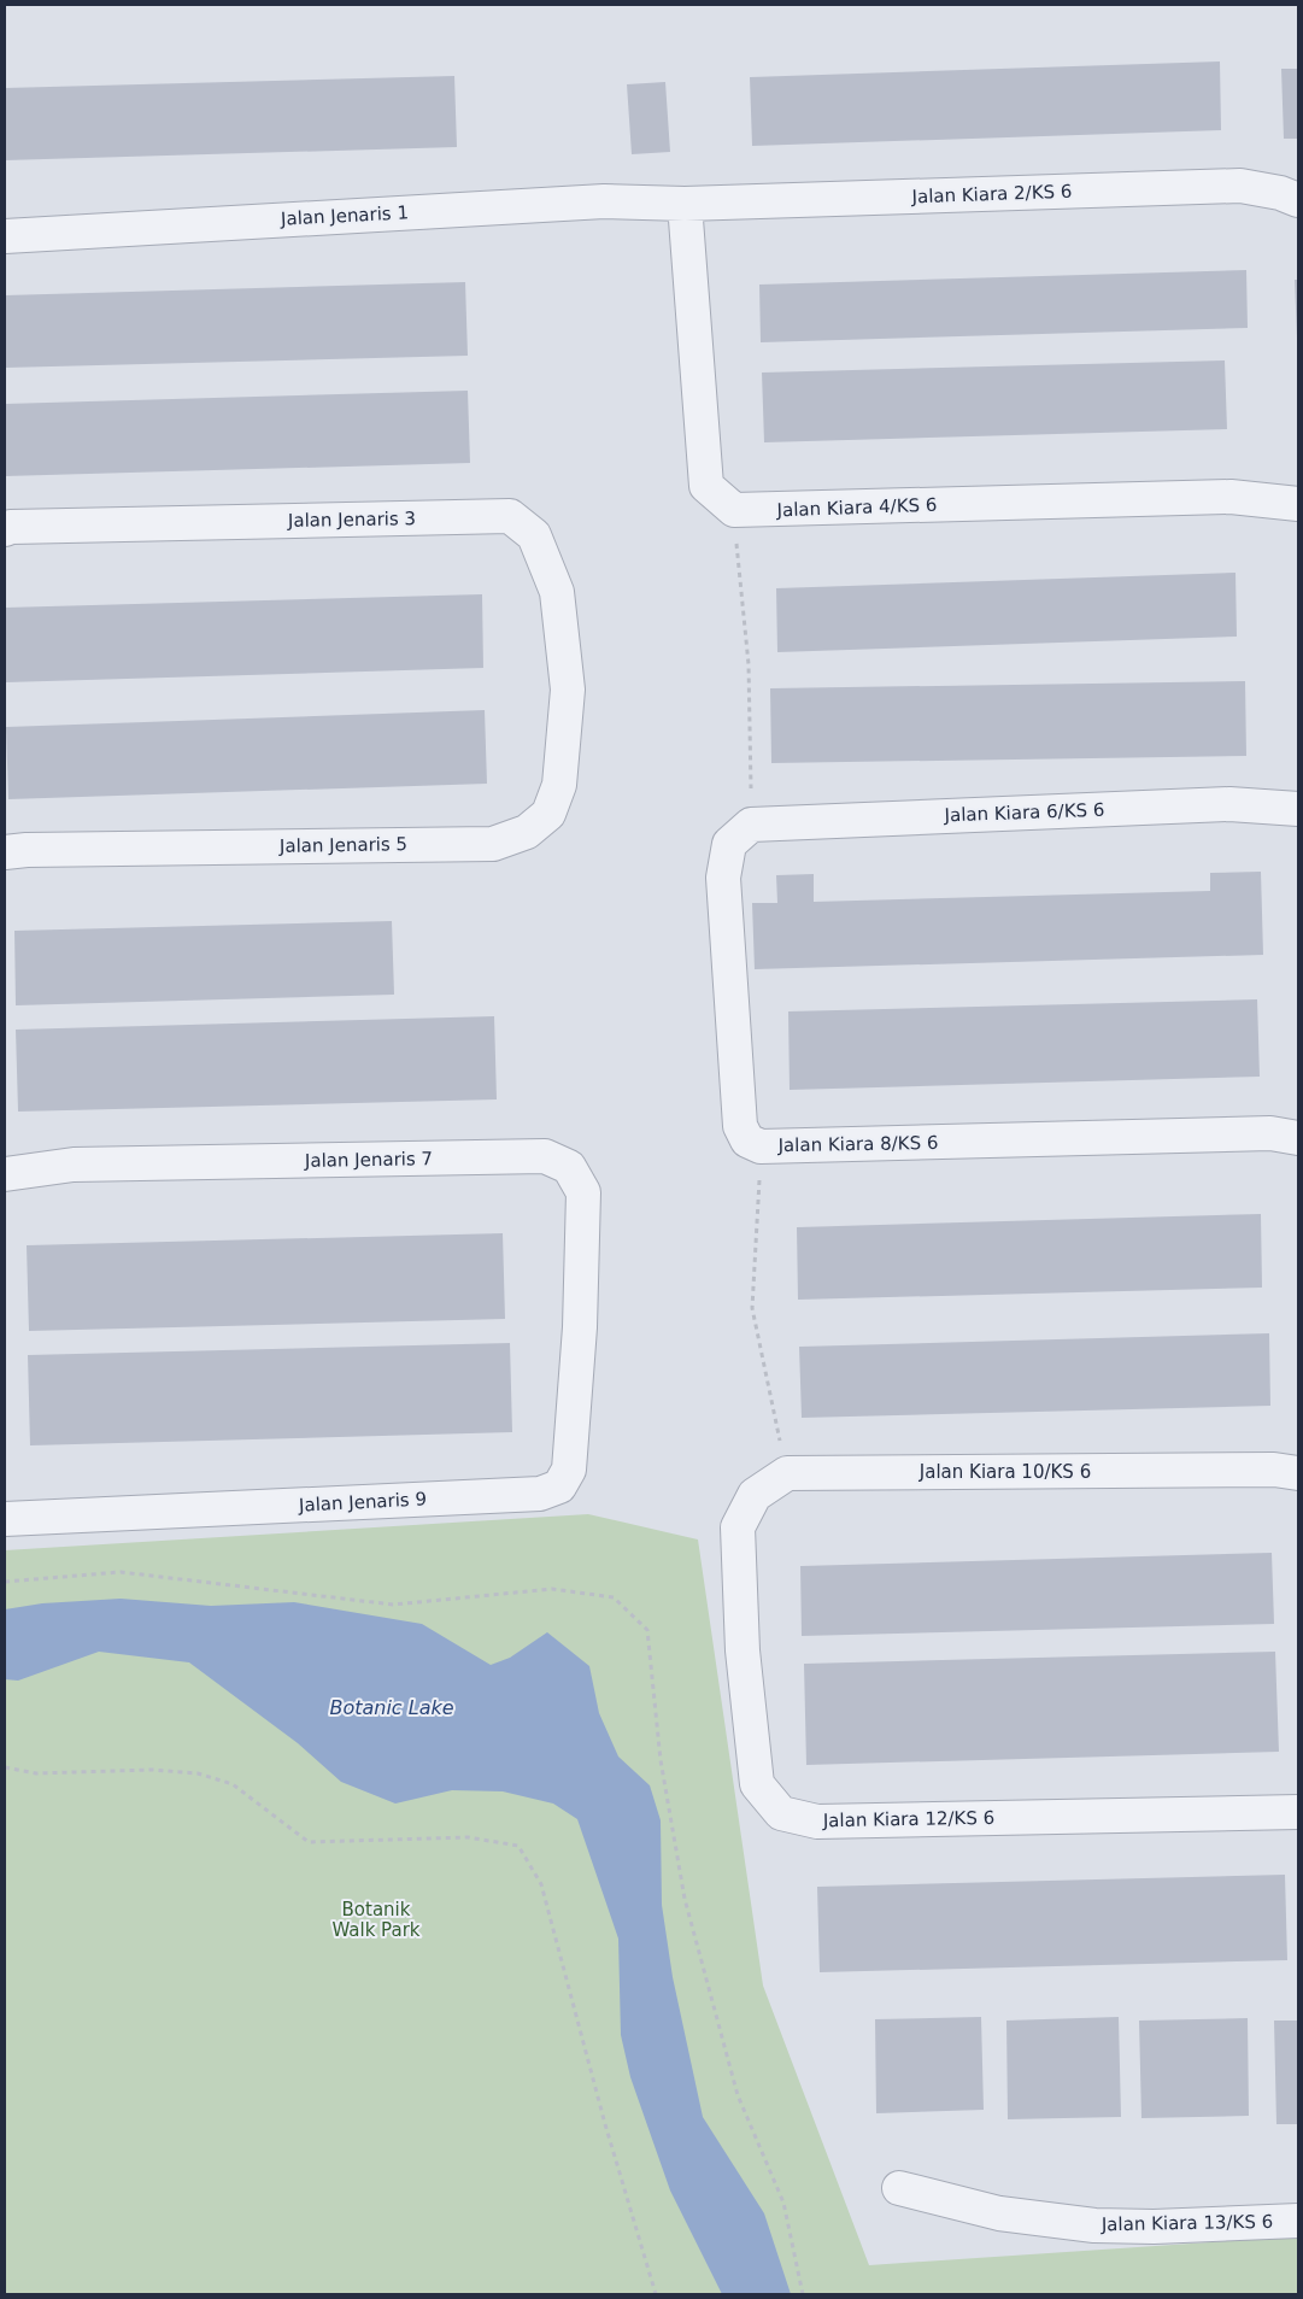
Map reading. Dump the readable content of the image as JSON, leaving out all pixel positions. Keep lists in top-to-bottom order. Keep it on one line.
{"streets":{"street":["Jalan Kiara 2/KS 6","Jalan Jenaris 1","Jalan Kiara 4/KS 6","Jalan Jenaris 3","Jalan Kiara 6/KS 6","Jalan Jenaris 5","Jalan Kiara 8/KS 6","Jalan Jenaris 7","Jalan Kiara 10/KS 6","Jalan Jenaris 9","Jalan Kiara 12/KS 6","Jalan Kiara 13/KS 6"]},"crossings":[["Jalan Kiara 2/KS 6","Jalan Jenaris 1"],["Jalan Jenaris 3","Jalan Jenaris 5"],["Jalan Kiara 6/KS 6","Jalan Kiara 8/KS 6"],["Jalan Jenaris 7","Jalan Jenaris 9"],["Jalan Kiara 10/KS 6","Jalan Kiara 12/KS 6"]],"water":["Botanic Lake"],"parks":["Botanik Walk Park"]}
